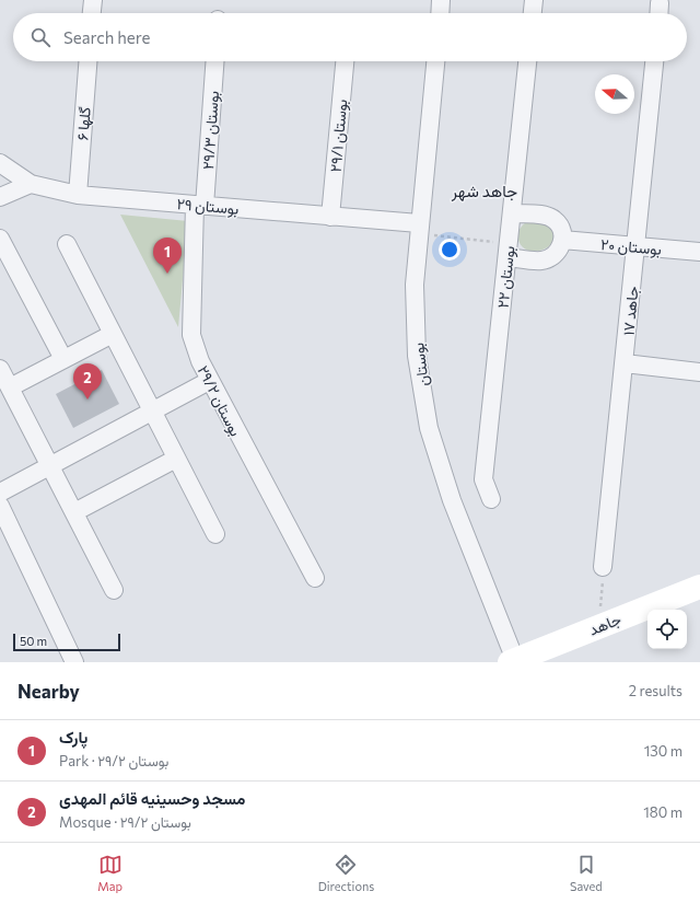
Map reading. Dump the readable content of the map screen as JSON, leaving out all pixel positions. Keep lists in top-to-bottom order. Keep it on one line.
{"streets":{"main road":["جاهد"],"street":["گلها ۶","بوستان ۲۹/۳","بوستان ۲۹/۱","بوستان ۲۹","بوستان ۲۰","بوستان ۲۲","جاهد ۱۷","بوستان","بوستان ۲۹/۲"]},"crossings":[["گلها ۶","بوستان ۲۹"],["بوستان ۲۹/۳","بوستان ۲۹"],["بوستان ۲۹/۳","بوستان ۲۹/۲"],["بوستان ۲۹/۱","بوستان ۲۹"],["بوستان ۲۹","بوستان"],["بوستان ۲۹","بوستان ۲۹/۲"],["بوستان ۲۰","بوستان ۲۲"],["بوستان ۲۰","جاهد ۱۷"],["بوستان","جاهد"]],"districts":["جاهد شهر"],"scale_bar":"50 m","north":"left","page":{"search":"Search here","pins":["1","2"],"scale":"50 m","heading":["Nearby","2 results"],"list":[{"mark":"1","name":"پارک","note":"Park · بوستان ۲۹/۲","value":"130 m"},{"mark":"2","name":"مسجد وحسینیه قائم المهدی","note":"Mosque · بوستان ۲۹/۲","value":"180 m"}],"nav":["Map","Directions","Saved"]}}
